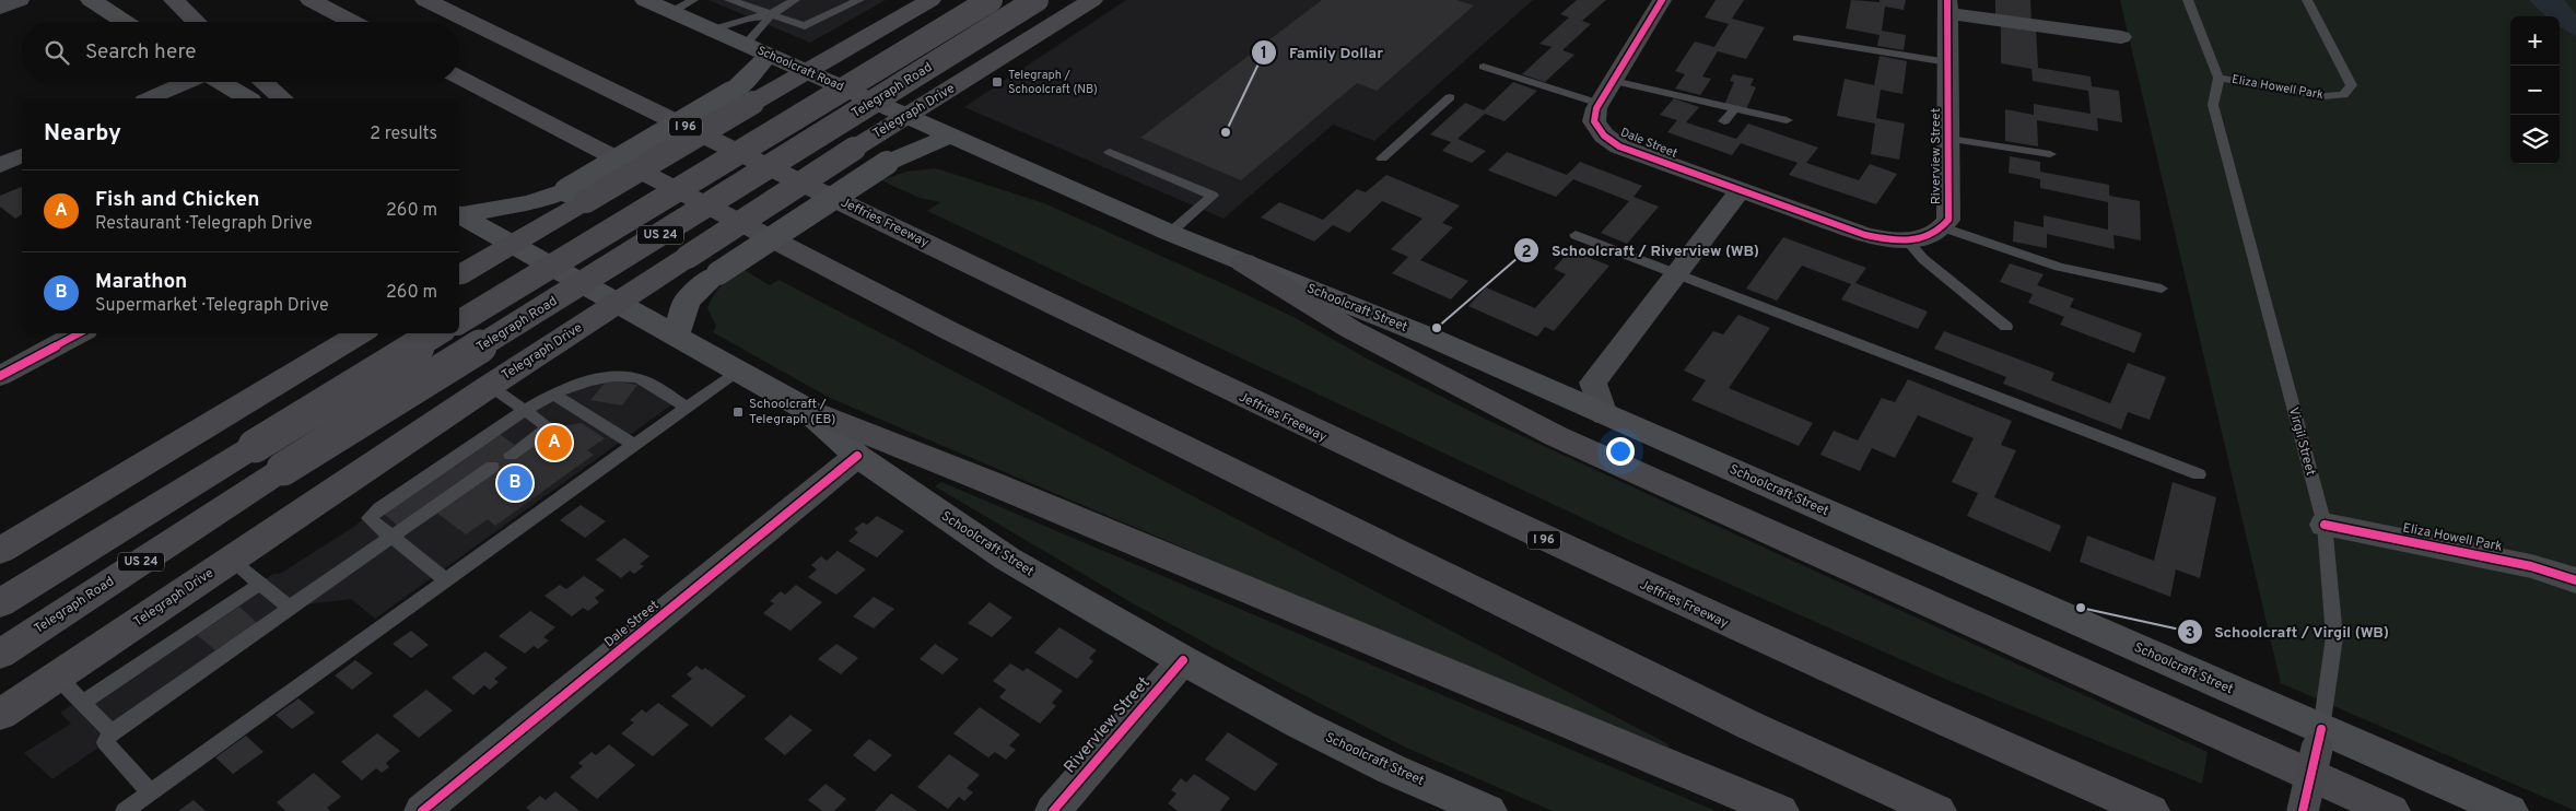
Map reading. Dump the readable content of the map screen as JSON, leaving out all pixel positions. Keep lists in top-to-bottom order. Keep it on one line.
{"streets":{"main road":["Schoolcraft Road","Telegraph Road","Telegraph Drive","I 96","Jeffries Freeway","US 24","Schoolcraft Street"],"street":["Eliza Howell Park","Dale Street","Riverview Street","Virgil Street"]},"crossings":[["Schoolcraft Road","Telegraph Drive"],["Schoolcraft Road","Schoolcraft Street"],["Eliza Howell Park","Virgil Street"],["Dale Street","Schoolcraft Street"],["Riverview Street","Schoolcraft Street"],["Schoolcraft Street","Virgil Street"]],"places":{"transit":["Telegraph / Schoolcraft (NB)","Schoolcraft / Telegraph (EB)"],"other":["Family Dollar","Schoolcraft / Riverview (WB)","Schoolcraft / Virgil (WB)"]},"page":{"map_buttons":["+","−"],"search":"Search here","heading":["Nearby","2 results"],"list":[{"mark":"A","name":"Fish and Chicken","note":"Restaurant · Telegraph Drive","value":"260 m"},{"mark":"B","name":"Marathon","note":"Supermarket · Telegraph Drive","value":"260 m"}],"pins":["A","B"]}}
